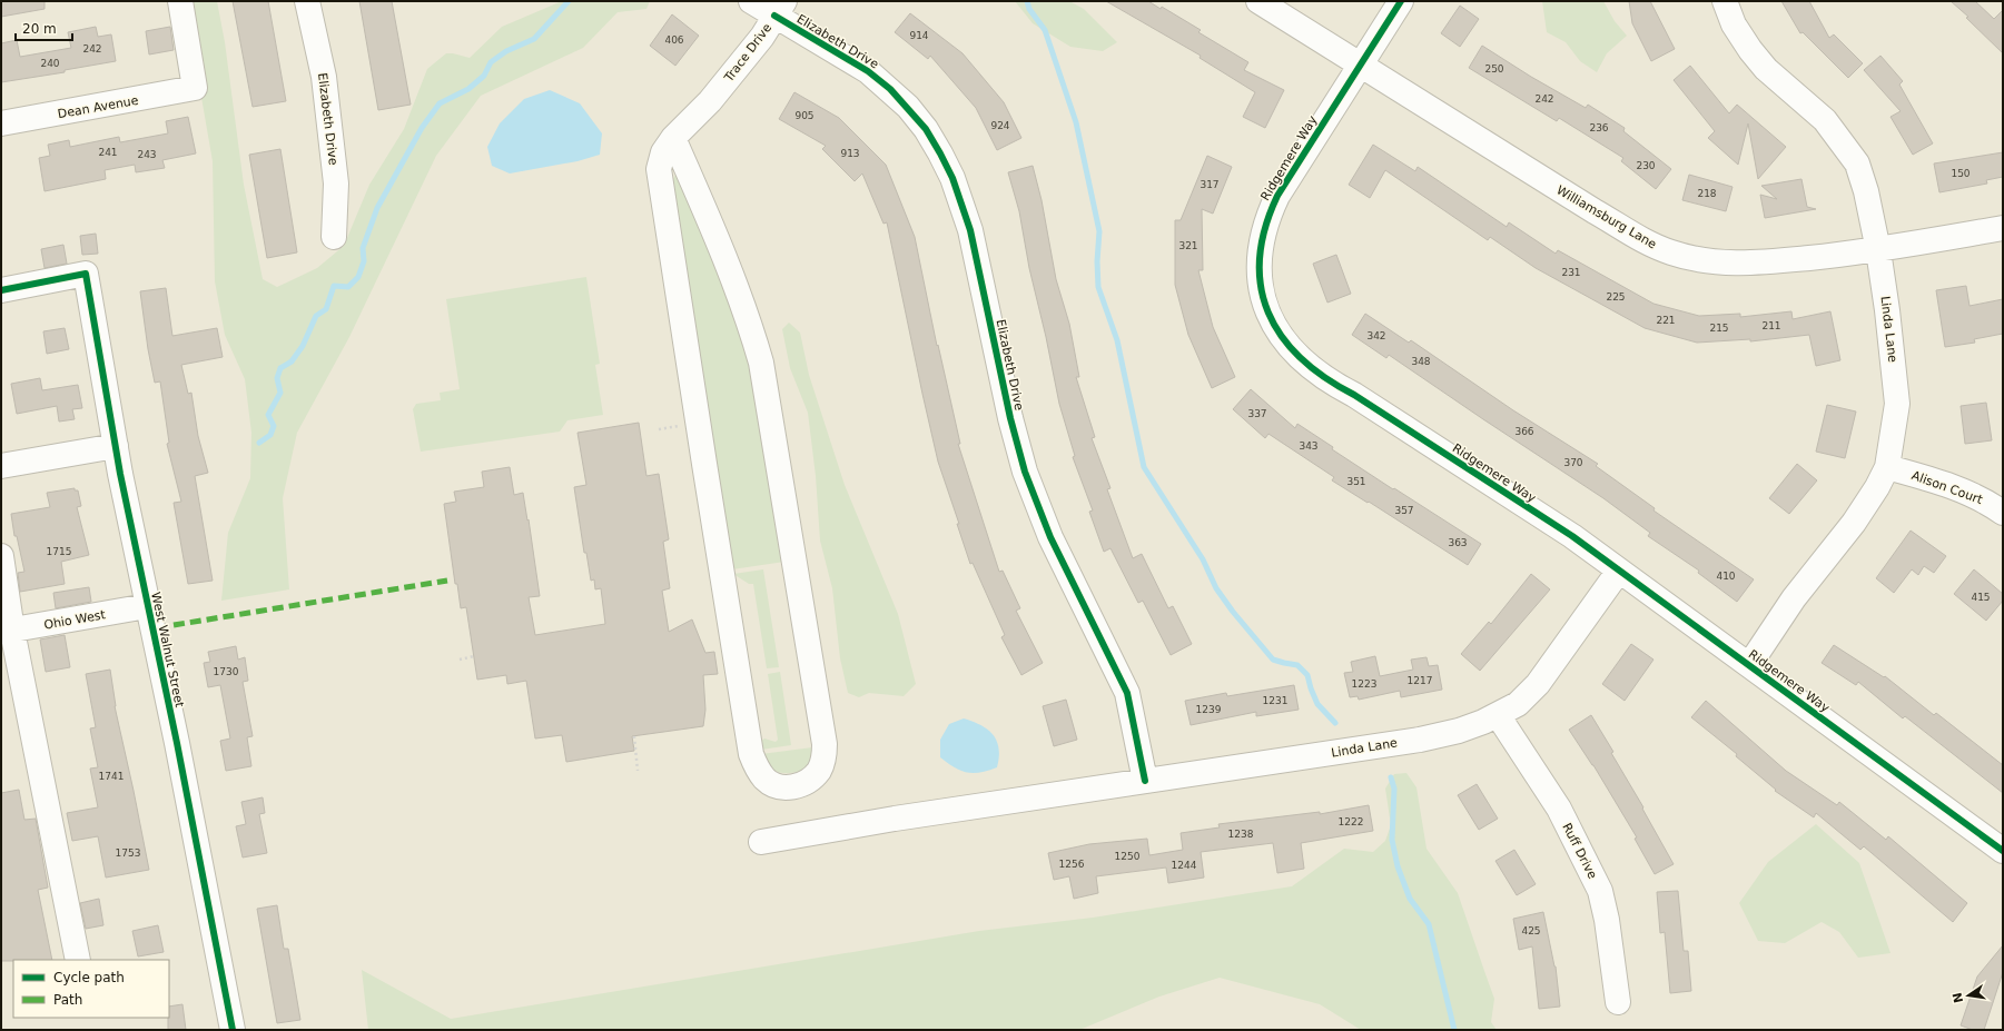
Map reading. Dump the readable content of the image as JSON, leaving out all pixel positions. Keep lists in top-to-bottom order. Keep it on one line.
{"streets":{"street":["Elizabeth Drive","Trace Drive","Dean Avenue","Ridgemere Way","Williamsburg Lane","Linda Lane","Alison Court","Ohio West","West Walnut Street","Ruff Drive"]},"crossings":[["Elizabeth Drive","Trace Drive"],["Elizabeth Drive","Linda Lane"],["Ridgemere Way","Williamsburg Lane"],["Ridgemere Way","Linda Lane"],["Williamsburg Lane","Linda Lane"],["Linda Lane","Alison Court"],["Linda Lane","Ruff Drive"],["Ohio West","West Walnut Street"]],"house_numbers":["914","406","242","240","250","242","905","924","236","241","913","243","230","150","317","218","321","231","225","221","211","215","342","348","337","366","343","370","351","357","363","1715","410","415","1730","1217","1223","1231","1239","1741","1222","1238","1753","1250","1256","1244","425"],"legend":["Cycle path","Path"],"scale_bar":"20 m","north":"left"}
